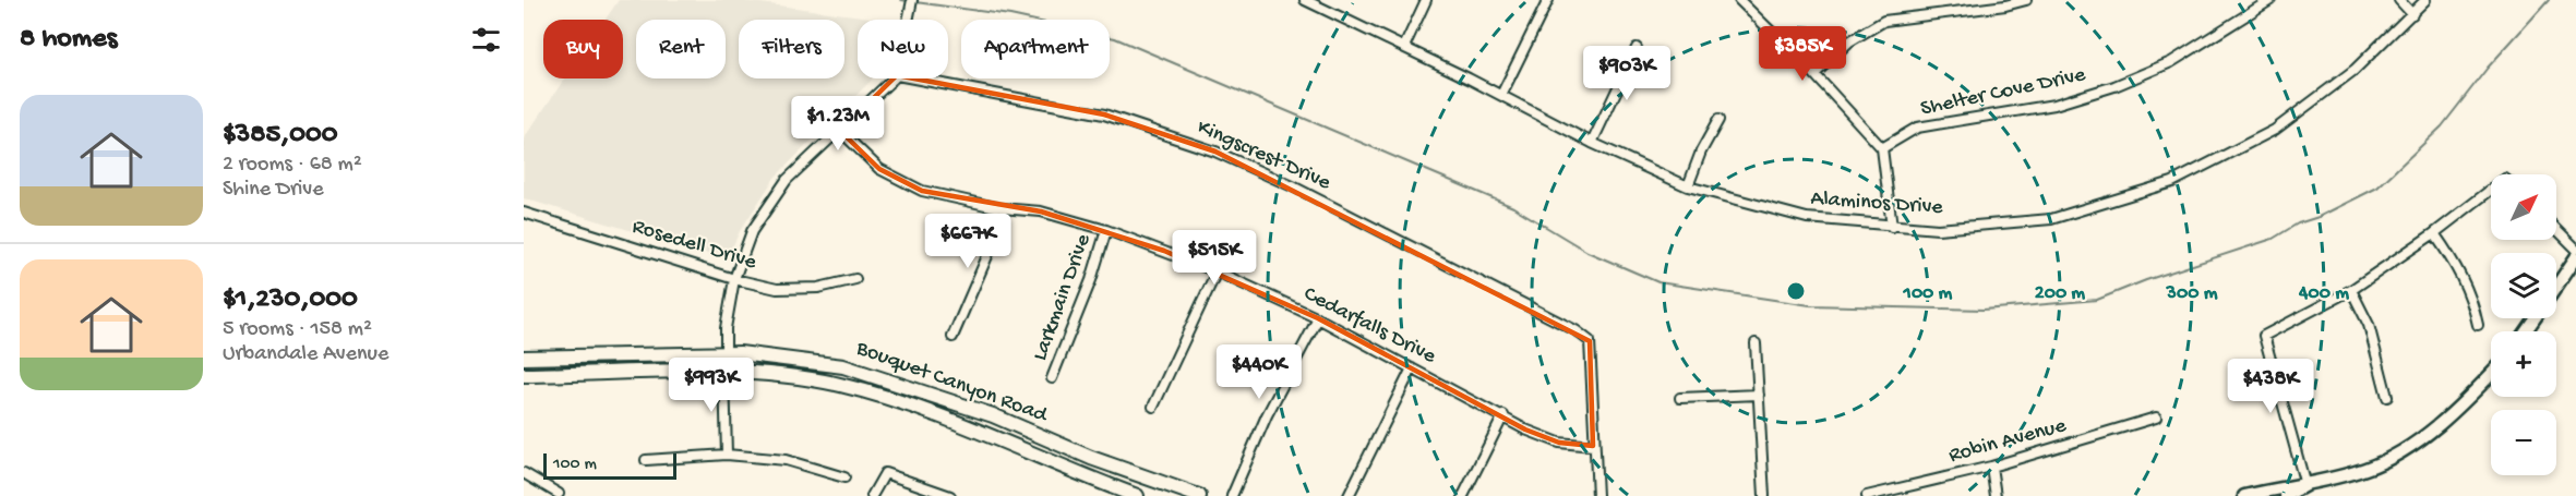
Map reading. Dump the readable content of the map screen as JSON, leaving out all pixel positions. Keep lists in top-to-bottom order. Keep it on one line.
{"streets":{"main road":["Bouquet Canyon Road"],"street":["Shelter Cove Drive","Kingscrest Drive","Alaminos Drive","Rosedell Drive","Larkmain Drive","Cedarfalls Drive","Robin Avenue"]},"crossings":[["Kingscrest Drive","Cedarfalls Drive"],["Larkmain Drive","Cedarfalls Drive"]],"scale_bar":"100 m","north":"top right","page":{"heading":"8 homes","chip":["Buy","Rent","Filters","New","Apartment"],"price":["$385K","$903K","$1.23M","$667K","$515K","$440K","$993K","$438K"],"list":[{"name":"$385,000","note":"2 rooms · 68 m² · Shine Drive"},{"name":"$1,230,000","note":"5 rooms · 158 m² · Urbandale Avenue"}],"map_buttons":["+","−"],"scale":"100 m"},"rings":["100 m","200 m","300 m","400 m"]}
